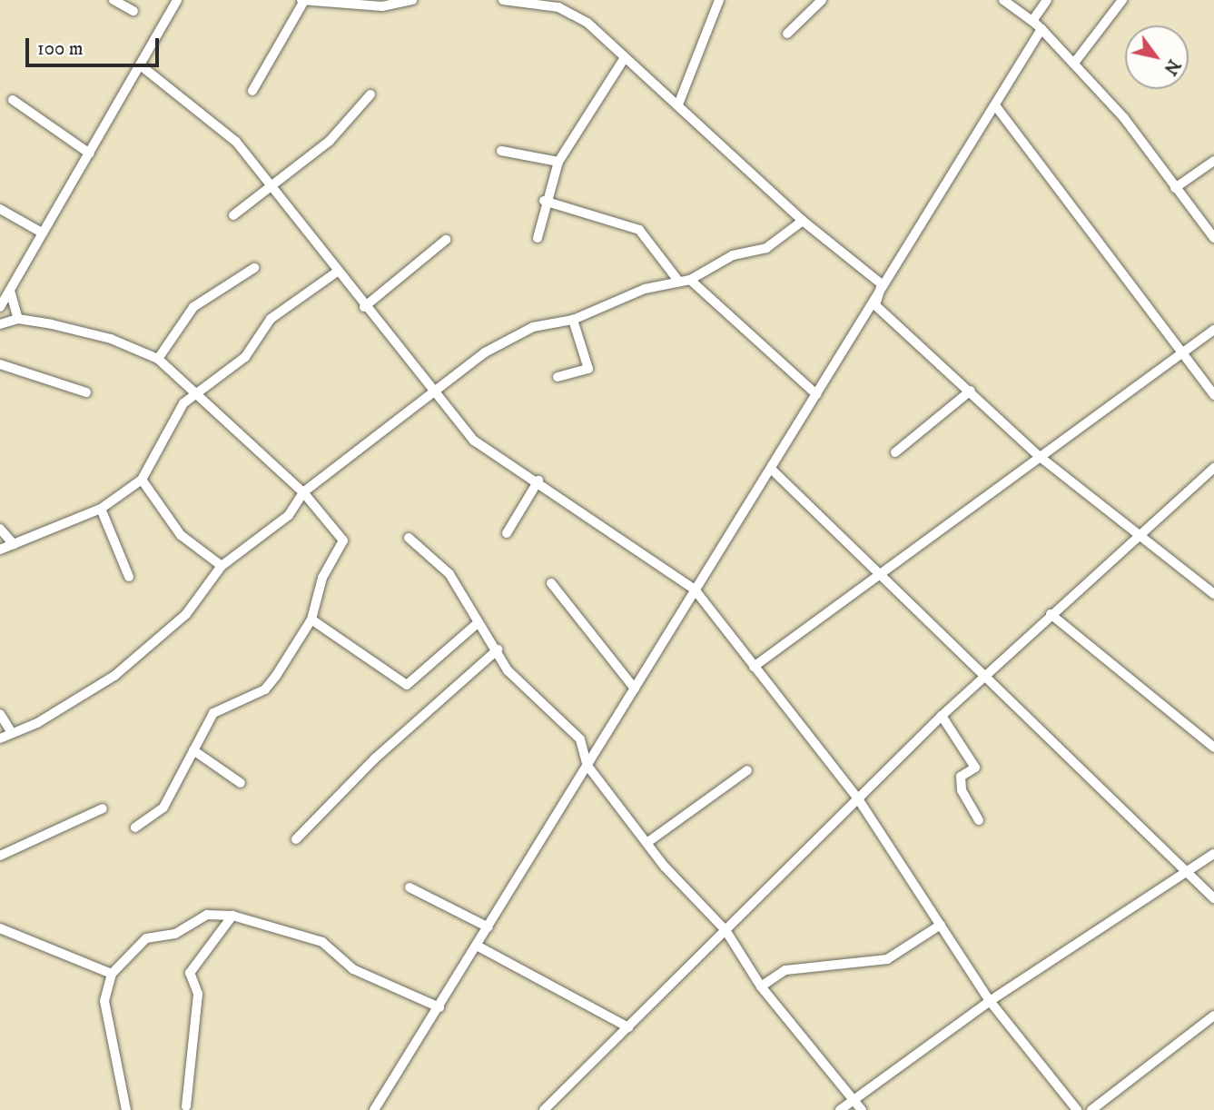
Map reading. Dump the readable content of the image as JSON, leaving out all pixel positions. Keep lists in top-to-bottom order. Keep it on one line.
{"scale_bar":"100 m","north":"bottom right"}
